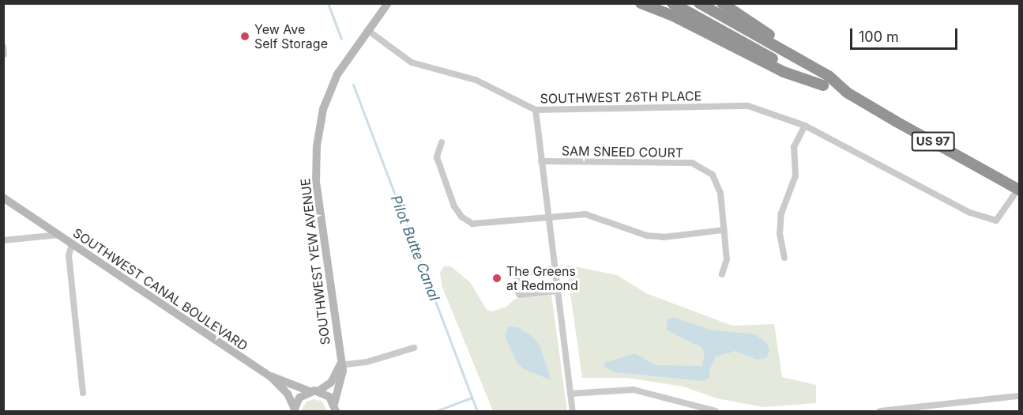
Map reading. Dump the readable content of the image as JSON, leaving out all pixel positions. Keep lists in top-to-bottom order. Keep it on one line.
{"streets":{"highway":["US 97"],"main road":["SOUTHWEST YEW AVENUE","SOUTHWEST CANAL BOULEVARD"],"street":["SOUTHWEST 26TH PLACE","SAM SNEED COURT"]},"crossings":[["SOUTHWEST 26TH PLACE","US 97"],["SOUTHWEST 26TH PLACE","SOUTHWEST YEW AVENUE"]],"water":["Pilot Butte Canal"],"places":["Yew Ave Self Storage","The Greens at Redmond"],"scale_bar":"100 m"}
